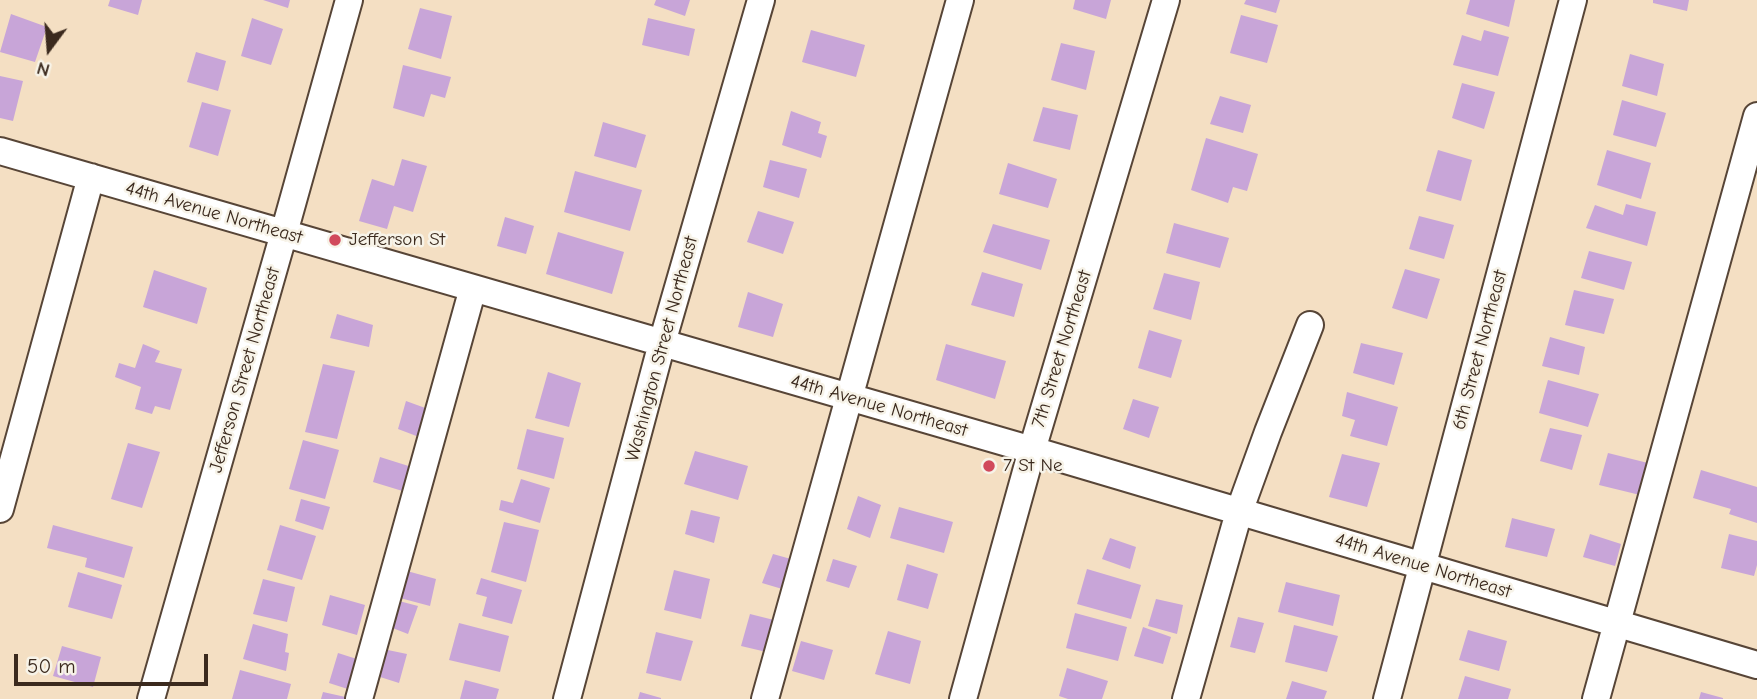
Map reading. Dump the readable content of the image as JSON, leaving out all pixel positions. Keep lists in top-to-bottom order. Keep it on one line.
{"streets":{"street":["44th Avenue Northeast","Washington Street Northeast","7th Street Northeast","6th Street Northeast","Jefferson Street Northeast"]},"crossings":[["44th Avenue Northeast","Washington Street Northeast"],["44th Avenue Northeast","7th Street Northeast"],["44th Avenue Northeast","6th Street Northeast"],["44th Avenue Northeast","Jefferson Street Northeast"]],"places":["Jefferson St","7 St Ne"],"scale_bar":"50 m","north":"bottom"}
